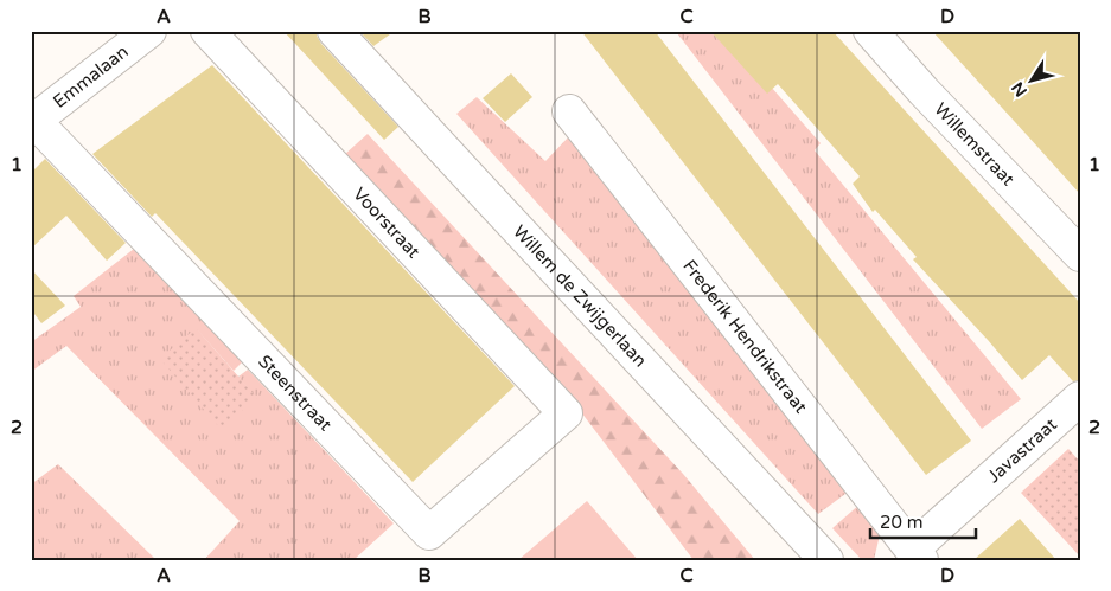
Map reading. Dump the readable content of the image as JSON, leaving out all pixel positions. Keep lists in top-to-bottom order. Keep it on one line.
{"streets":{"street":["Emmalaan","Willemstraat","Voorstraat","Willem de Zwijgerlaan","Frederik Hendrikstraat","Steenstraat","Javastraat"]},"crossings":[["Emmalaan","Steenstraat"],["Voorstraat","Steenstraat"],["Frederik Hendrikstraat","Javastraat"]],"scale_bar":"20 m","north":"bottom left","grid":{"columns":["A","B","C","D"],"rows":["1","2"]}}
